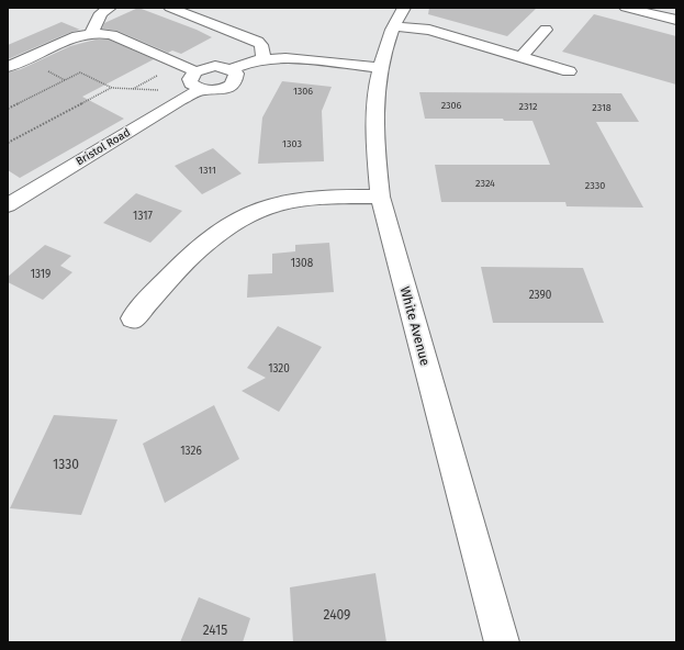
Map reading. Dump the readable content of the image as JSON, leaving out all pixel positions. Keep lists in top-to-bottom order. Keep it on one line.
{"streets":{"street":["Bristol Road","White Avenue"]},"crossings":[["Bristol Road","White Avenue"]],"house_numbers":["1306","2306","2312","2318","1303","1311","2324","2330","1317","1308","1319","2390","1320","1326","1330","2409","2415"]}
